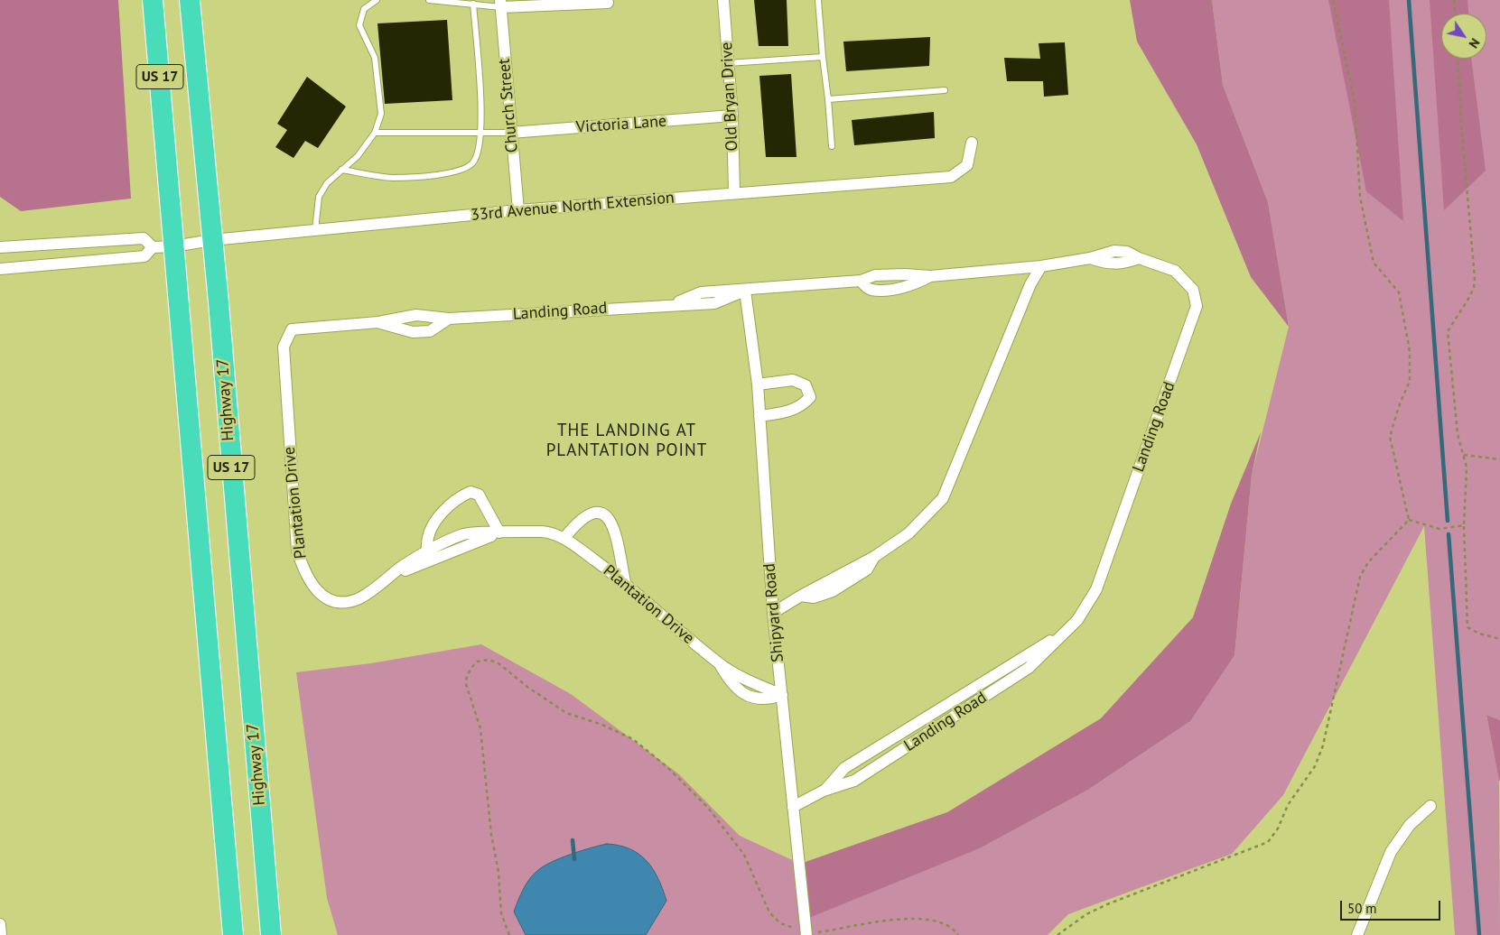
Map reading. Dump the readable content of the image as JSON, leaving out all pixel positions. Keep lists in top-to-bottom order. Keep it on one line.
{"streets":{"highway":["US 17","Highway 17"],"street":["Old Bryan Drive","Church Street","Victoria Lane","33rd Avenue North Extension","Landing Road","Plantation Drive","Shipyard Road"]},"crossings":[["US 17","33rd Avenue North Extension"],["Old Bryan Drive","Victoria Lane"],["Old Bryan Drive","33rd Avenue North Extension"],["Church Street","Victoria Lane"],["Church Street","33rd Avenue North Extension"],["33rd Avenue North Extension","Highway 17"],["Landing Road","Plantation Drive"],["Landing Road","Shipyard Road"],["Plantation Drive","Shipyard Road"]],"districts":["THE LANDING AT PLANTATION POINT"],"scale_bar":"50 m","north":"bottom right"}
